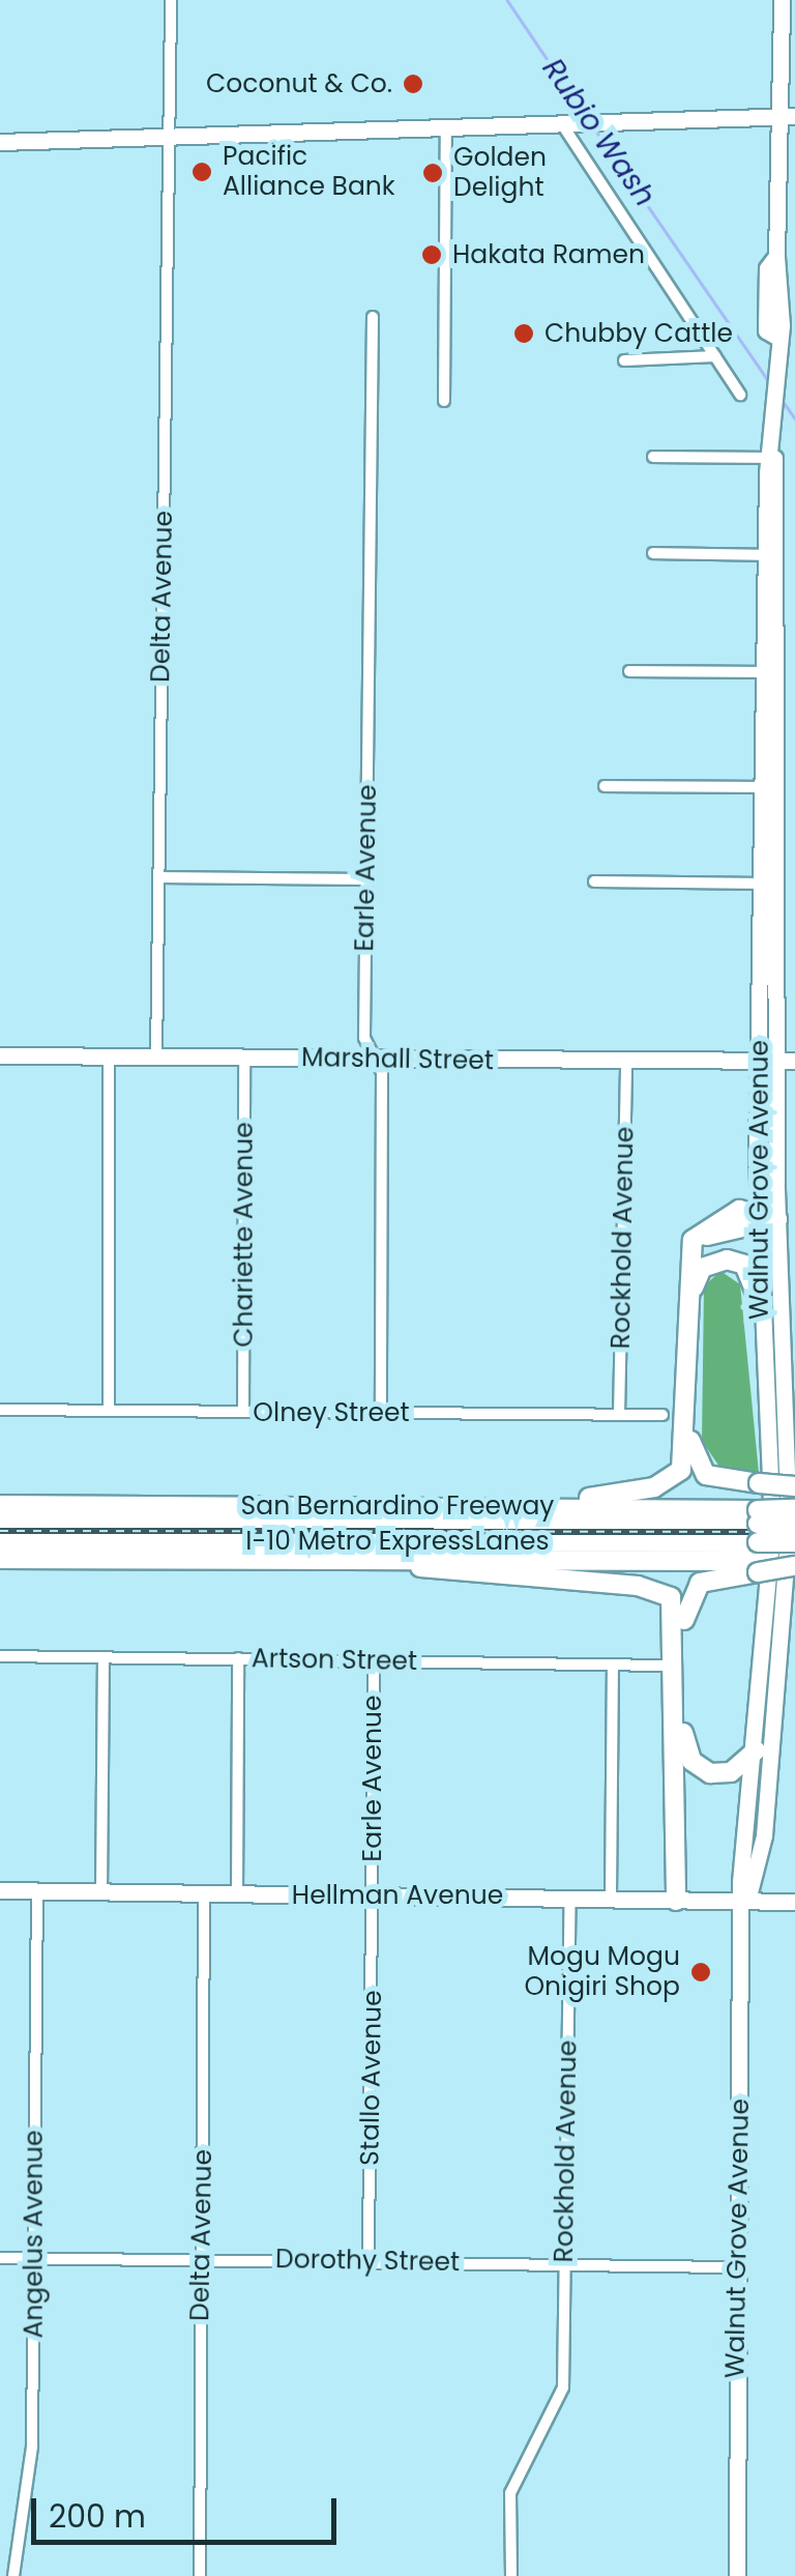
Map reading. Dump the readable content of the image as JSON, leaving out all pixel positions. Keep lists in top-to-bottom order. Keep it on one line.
{"streets":{"highway":["San Bernardino Freeway","I-10 Metro ExpressLanes"],"main road":["Marshall Street","Walnut Grove Avenue","Hellman Avenue"],"street":["Delta Avenue","Earle Avenue","Chariette Avenue","Rockhold Avenue","Olney Street","Artson Street","Stallo Avenue","Angelus Avenue","Dorothy Street"]},"crossings":[["Delta Avenue","Marshall Street"],["Delta Avenue","Hellman Avenue"],["Delta Avenue","Dorothy Street"],["Earle Avenue","Marshall Street"],["Earle Avenue","Olney Street"],["Earle Avenue","Artson Street"],["Earle Avenue","Hellman Avenue"],["Earle Avenue","Stallo Avenue"],["Marshall Street","Walnut Grove Avenue"],["Marshall Street","Chariette Avenue"],["Marshall Street","Rockhold Avenue"],["Walnut Grove Avenue","Hellman Avenue"],["Walnut Grove Avenue","Dorothy Street"],["Chariette Avenue","Olney Street"],["Rockhold Avenue","Olney Street"],["Rockhold Avenue","Hellman Avenue"],["Rockhold Avenue","Dorothy Street"],["San Bernardino Freeway","I-10 Metro ExpressLanes"],["Hellman Avenue","Stallo Avenue"],["Hellman Avenue","Angelus Avenue"],["Stallo Avenue","Dorothy Street"],["Angelus Avenue","Dorothy Street"]],"water":["Rubio Wash"],"places":["Coconut & Co.","Pacific Alliance Bank","Golden Delight","Hakata Ramen","Chubby Cattle","Mogu Mogu Onigiri Shop"],"scale_bar":"200 m"}
